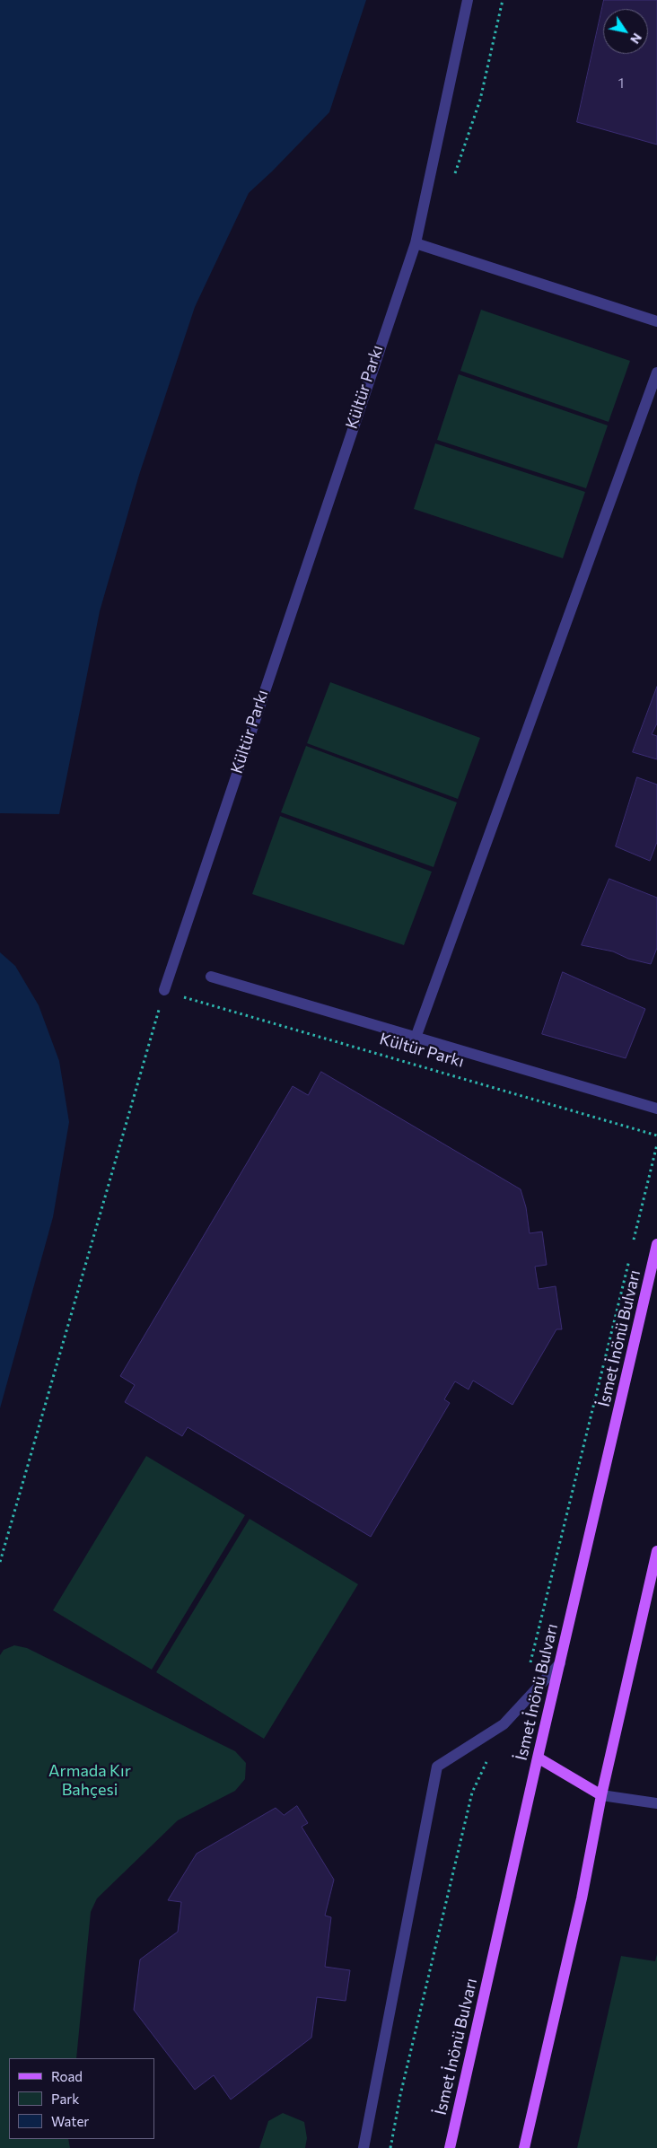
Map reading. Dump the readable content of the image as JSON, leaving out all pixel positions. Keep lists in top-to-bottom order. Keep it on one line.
{"streets":{"main road":["İsmet İnönü Bulvarı"],"street":["Kültür Parkı"]},"parks":["Armada Kır Bahçesi"],"house_numbers":["1"],"legend":["Road","Park","Water"],"north":"bottom right"}
